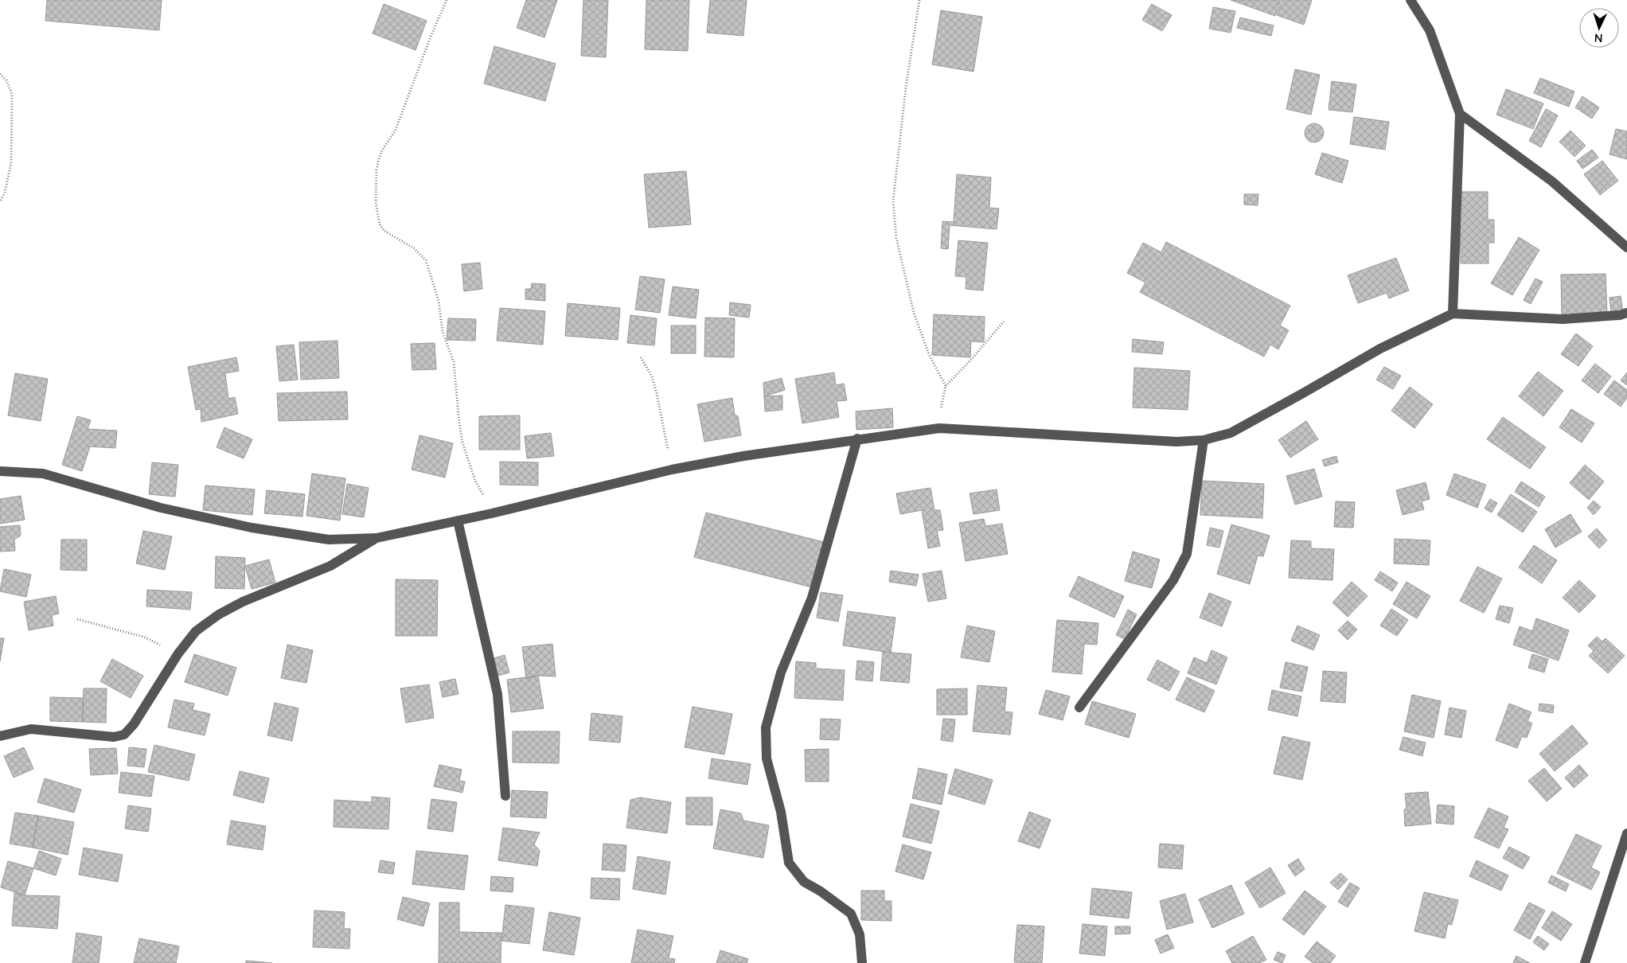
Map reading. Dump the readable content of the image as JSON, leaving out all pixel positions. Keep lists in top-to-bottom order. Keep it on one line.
{"north":"bottom"}
